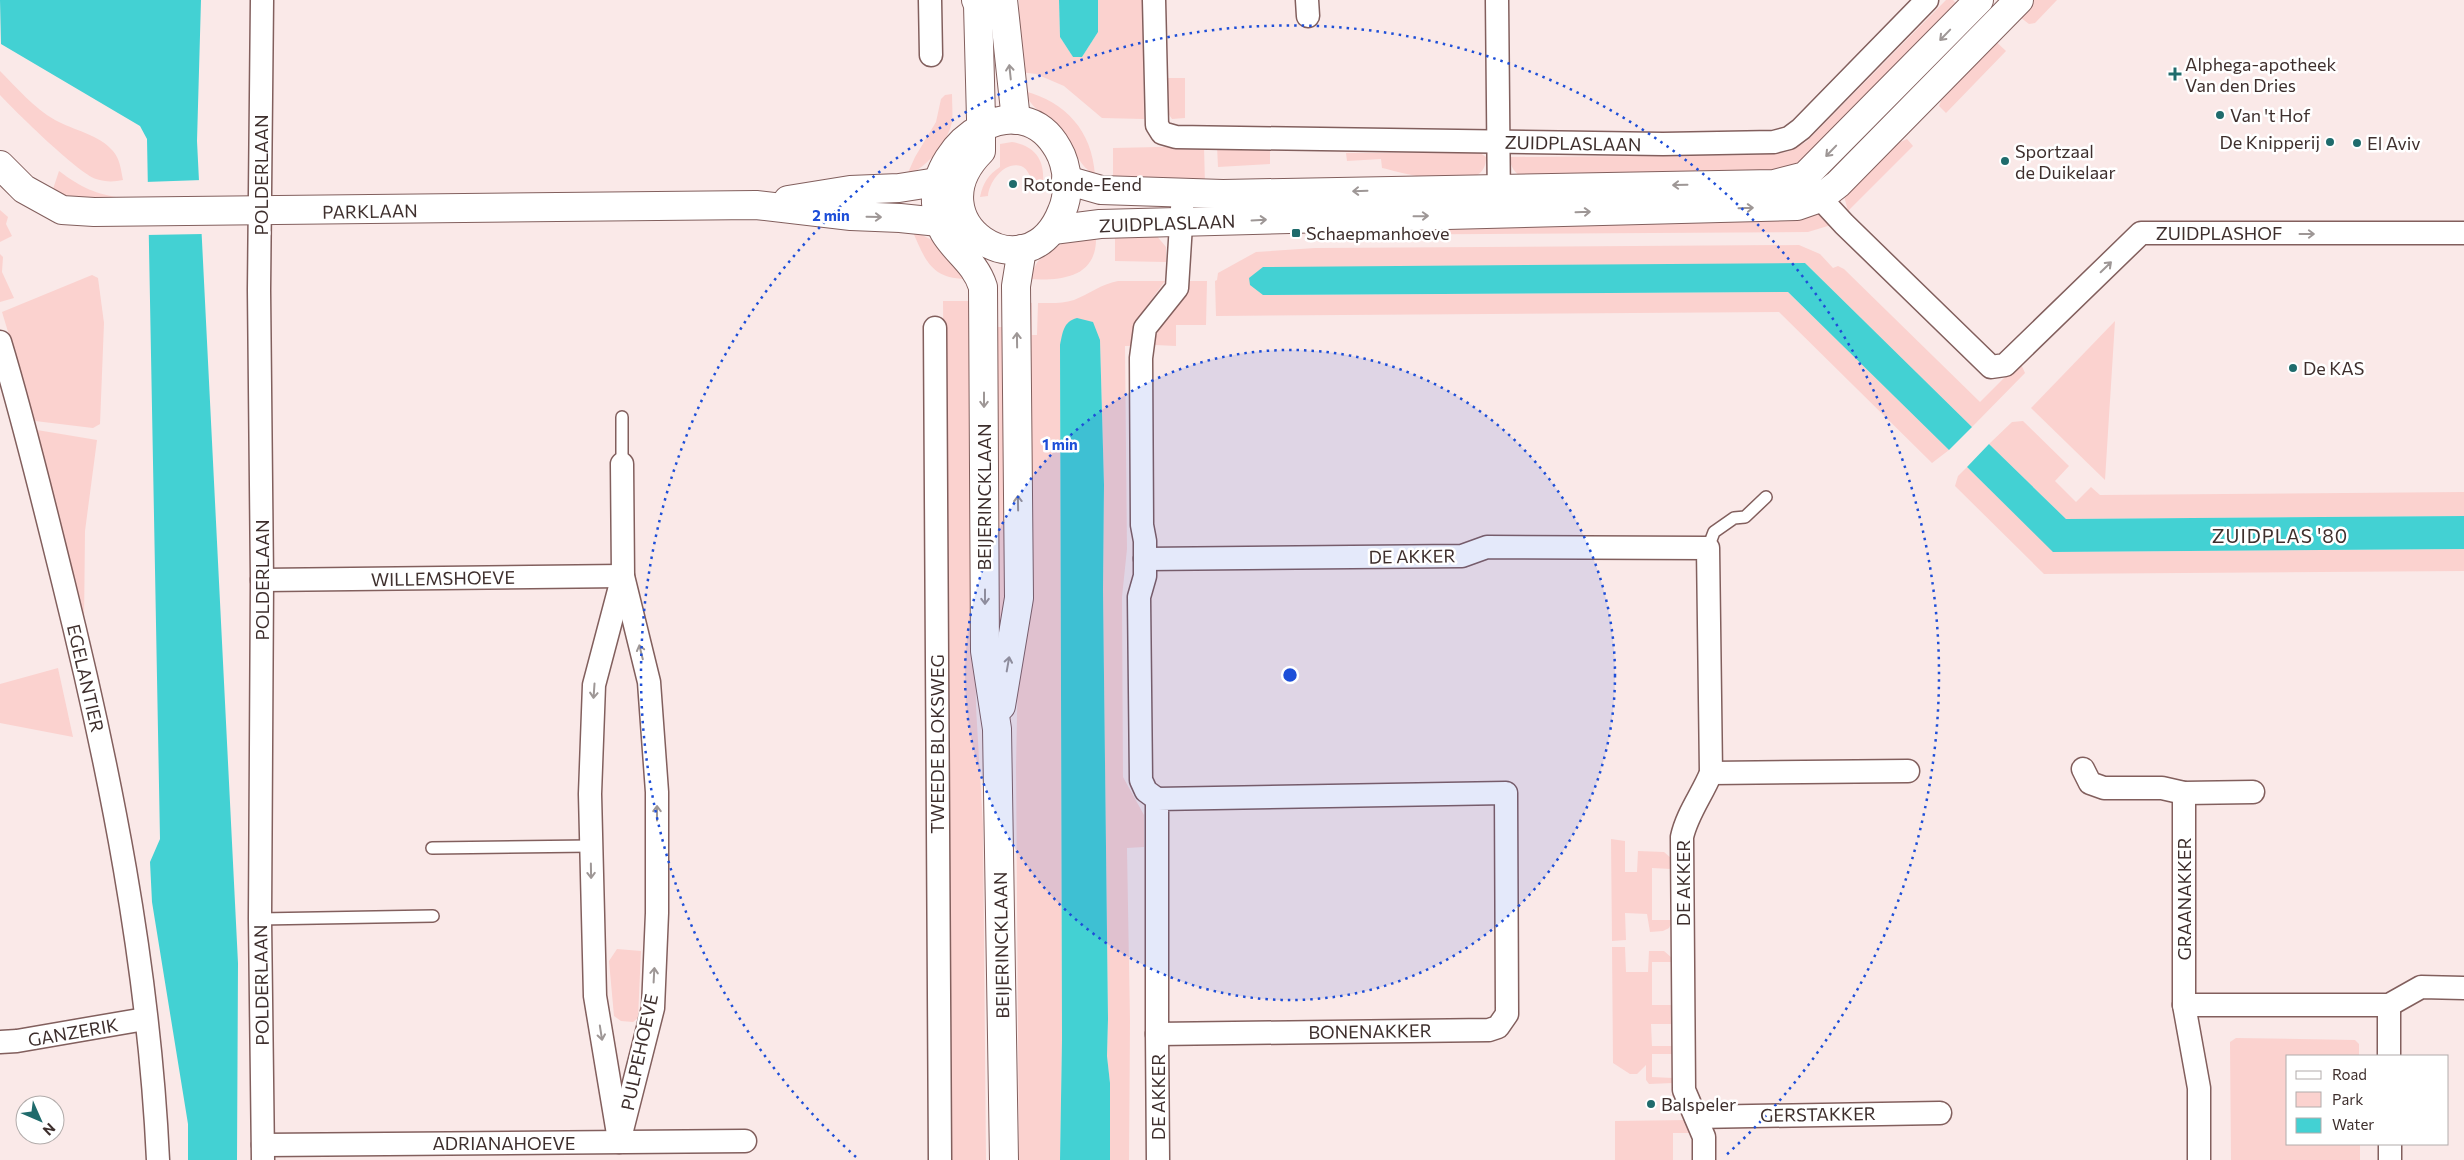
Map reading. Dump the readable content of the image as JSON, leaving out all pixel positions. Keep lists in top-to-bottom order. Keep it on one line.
{"streets":{"street":["ZUIDPLASLAAN","POLDERLAAN","PARKLAAN","ZUIDPLASHOF","BEIJERINCKLAAN","DE AKKER","WILLEMSHOEVE","EGELANTIER","TWEEDE BLOKSWEG","GRAANAKKER","BONENAKKER","GANZERIK","PULPEHOEVE","GERSTAKKER","ADRIANAHOEVE"]},"crossings":[["ZUIDPLASLAAN","PARKLAAN"],["ZUIDPLASLAAN","ZUIDPLASHOF"],["ZUIDPLASLAAN","BEIJERINCKLAAN"],["POLDERLAAN","PARKLAAN"],["POLDERLAAN","WILLEMSHOEVE"],["POLDERLAAN","ADRIANAHOEVE"],["PARKLAAN","BEIJERINCKLAAN"],["DE AKKER","BONENAKKER"],["DE AKKER","GERSTAKKER"],["WILLEMSHOEVE","PULPEHOEVE"],["EGELANTIER","GANZERIK"],["PULPEHOEVE","ADRIANAHOEVE"]],"one_way":["ZUIDPLASHOF"],"districts":["ZUIDPLAS '80"],"places":{"health":["Alphega-apotheek Van den Dries"],"other":["Van 't Hof","De Knipperij","El Aviv","Sportzaal de Duikelaar","Rotonde-Eend","De KAS","Balspeler"],"transit":["Schaepmanhoeve"]},"legend":["Road","Park","Water"],"north":"bottom right","rings":["2 min","1 min"]}
